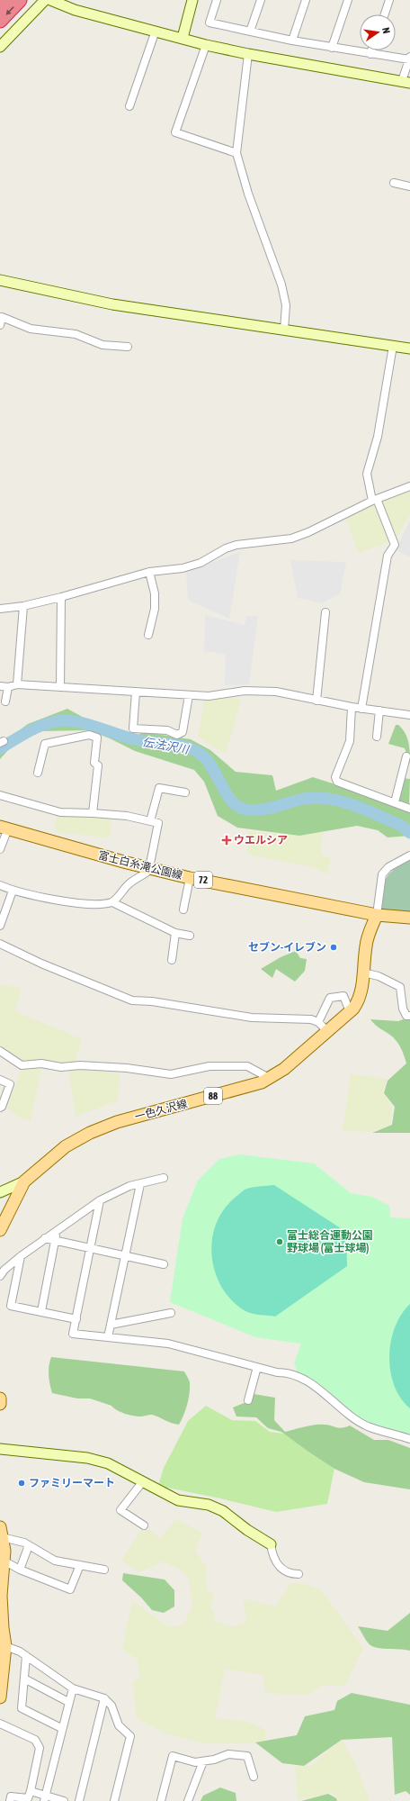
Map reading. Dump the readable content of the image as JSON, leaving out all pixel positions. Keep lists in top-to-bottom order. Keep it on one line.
{"streets":{"main road":["富士白糸滝公園線","72","88","一色久沢線"]},"crossings":[["富士白糸滝公園線","一色久沢線"]],"water":["伝法沢川"],"places":{"health":["ウエルシア"],"other":["セブン-イレブン","富士総合運動公園 野球場 (富士球場)","ファミリーマート"]},"north":"right"}
